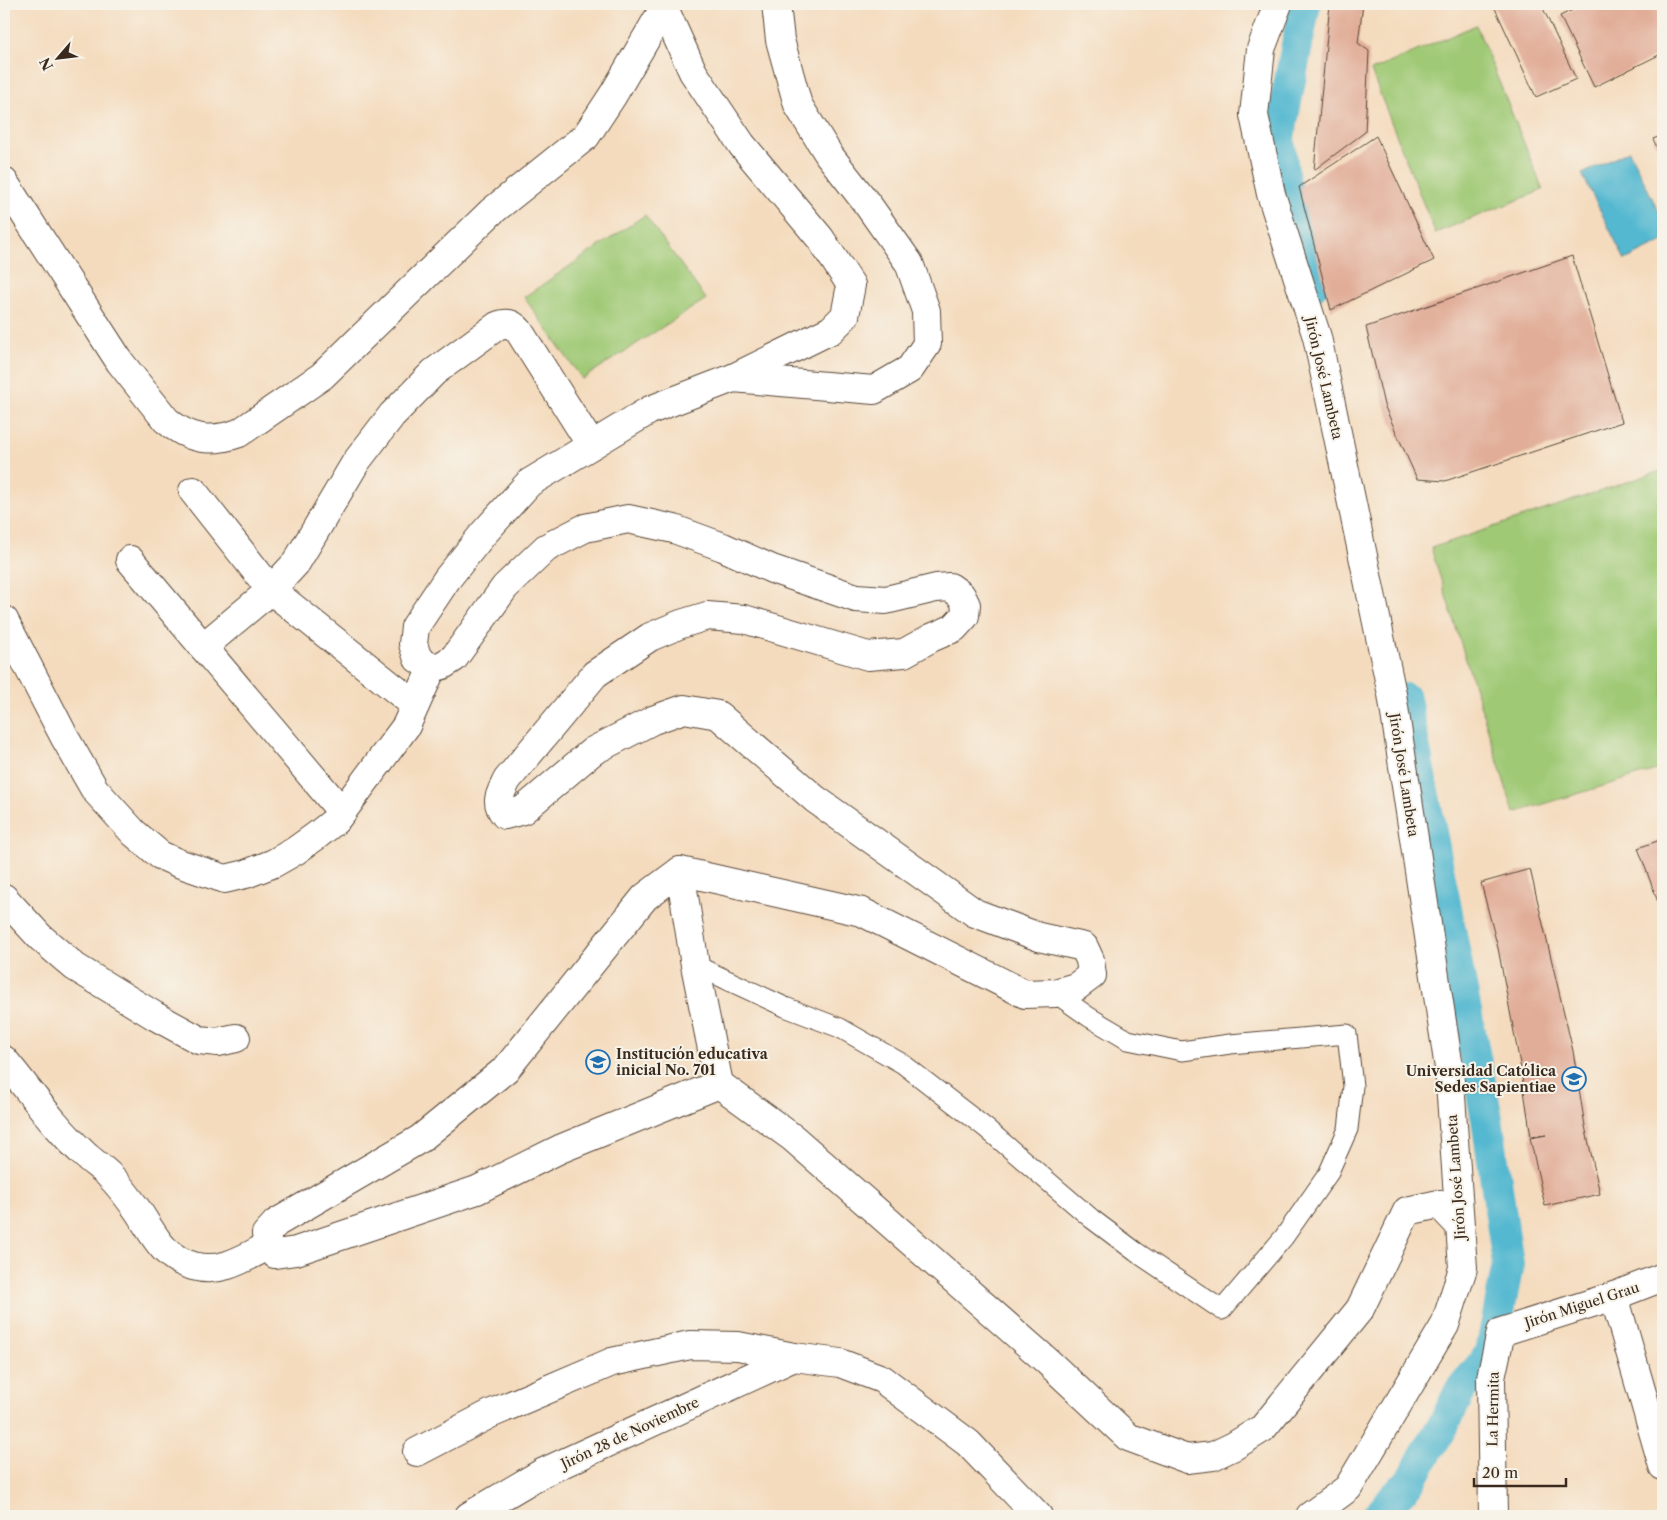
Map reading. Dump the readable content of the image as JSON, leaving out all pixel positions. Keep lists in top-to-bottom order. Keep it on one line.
{"streets":{"street":["Jirón José Lambeta","Jirón Miguel Grau","La Hermita","Jirón 28 de Noviembre"]},"crossings":[["Jirón Miguel Grau","La Hermita"]],"places":{"school or university":["Institución educativa inicial No. 701","Universidad Católica Sedes Sapientiae"]},"scale_bar":"20 m","north":"bottom left"}
